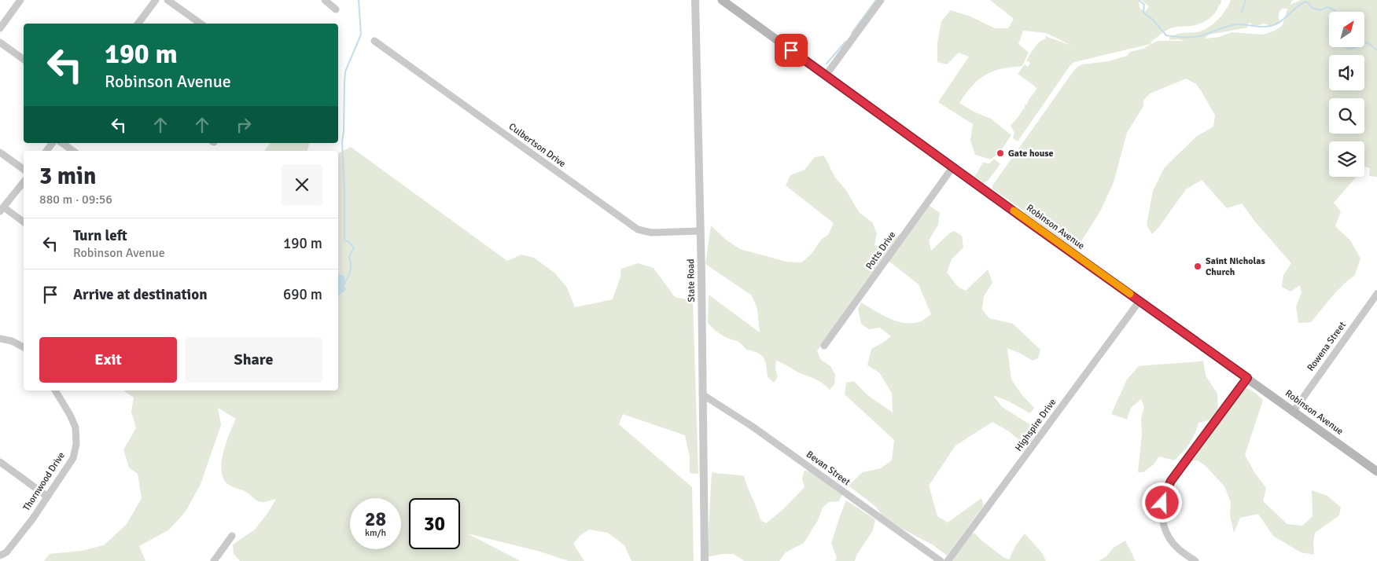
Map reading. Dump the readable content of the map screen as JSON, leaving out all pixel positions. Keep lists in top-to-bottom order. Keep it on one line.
{"streets":{"main road":["Robinson Avenue"],"street":["Culbertson Drive","Potts Drive","State Road","Rowena Street","Highspire Drive","Bevan Street","Thornwood Drive"]},"crossings":[["Culbertson Drive","State Road"],["Robinson Avenue","Potts Drive"],["Robinson Avenue","Rowena Street"],["Robinson Avenue","Highspire Drive"],["State Road","Bevan Street"]],"places":["Gate house","Saint Nicholas Church"],"north":"top right","page":{"turn":["190 m","Robinson Avenue"],"heading":["3 min","880 m · 09:56"],"list":[{"name":"Turn left","note":"Robinson Avenue","value":"190 m"},{"name":"Arrive at destination","value":"690 m"}],"buttons":["Exit","Share"],"speed":"28 km/h","limit":"30"}}
